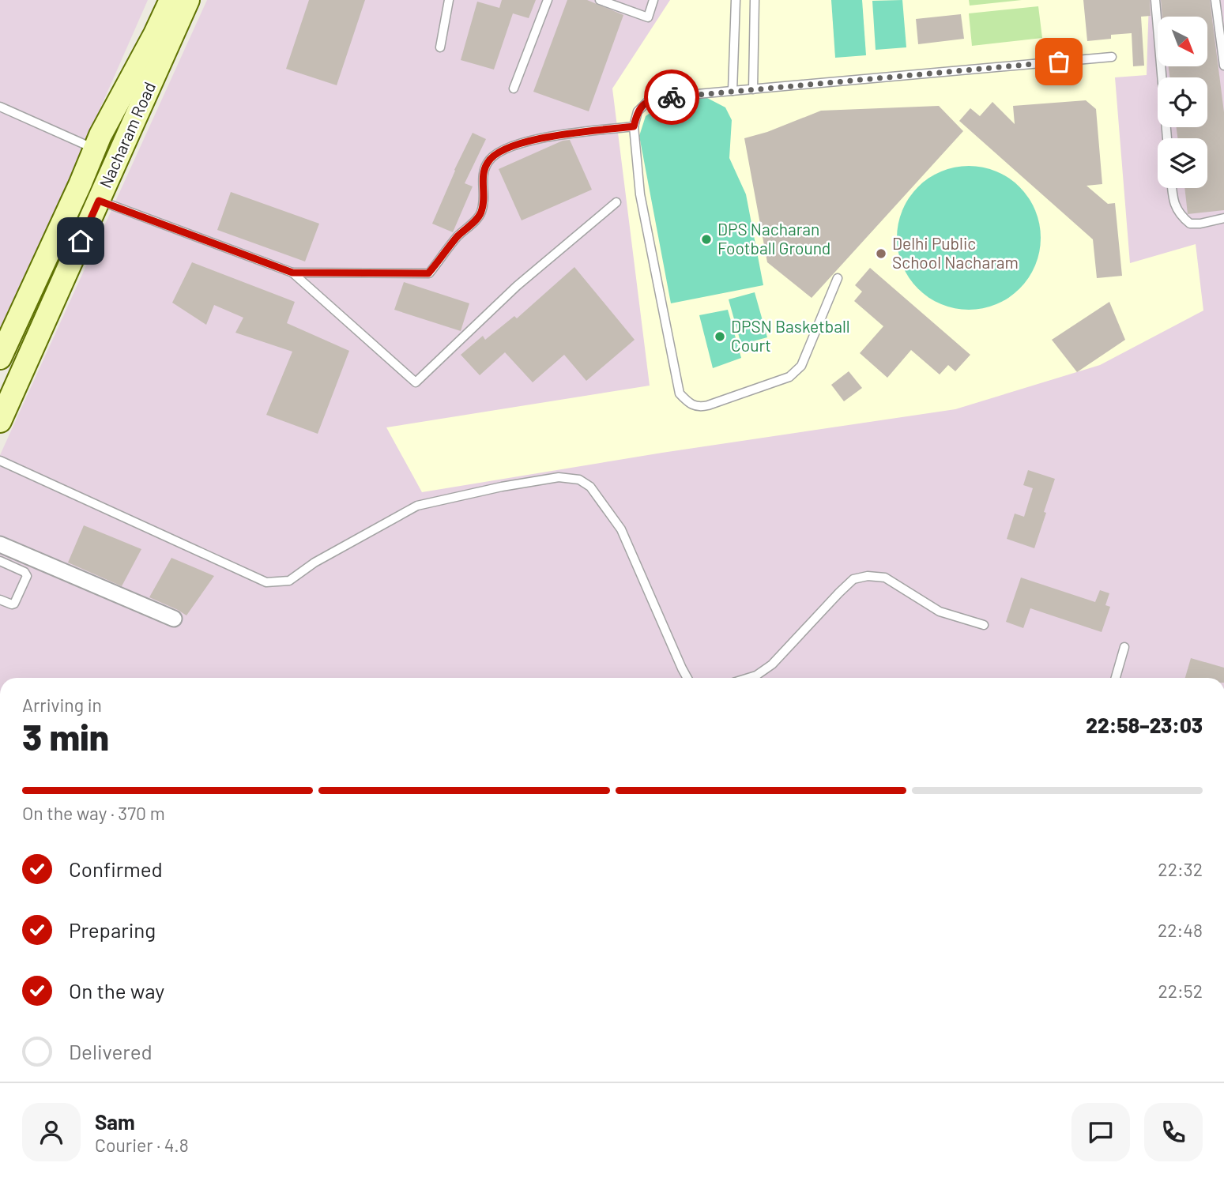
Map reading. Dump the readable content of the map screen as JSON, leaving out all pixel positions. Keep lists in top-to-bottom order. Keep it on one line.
{"streets":{"main road":["Nacharam Road"]},"places":["DPS Nacharan Football Ground","Delhi Public School Nacharam","DPSN Basketball Court"],"north":"bottom right","page":{"heading":["3 min","Arriving in","22:58–23:03"],"panel":["Sam","Courier · 4.8"],"bar":"On the way · 370 m","list":[["Confirmed","22:32"],["Preparing","22:48"],["On the way","22:52"],"Delivered"]}}
